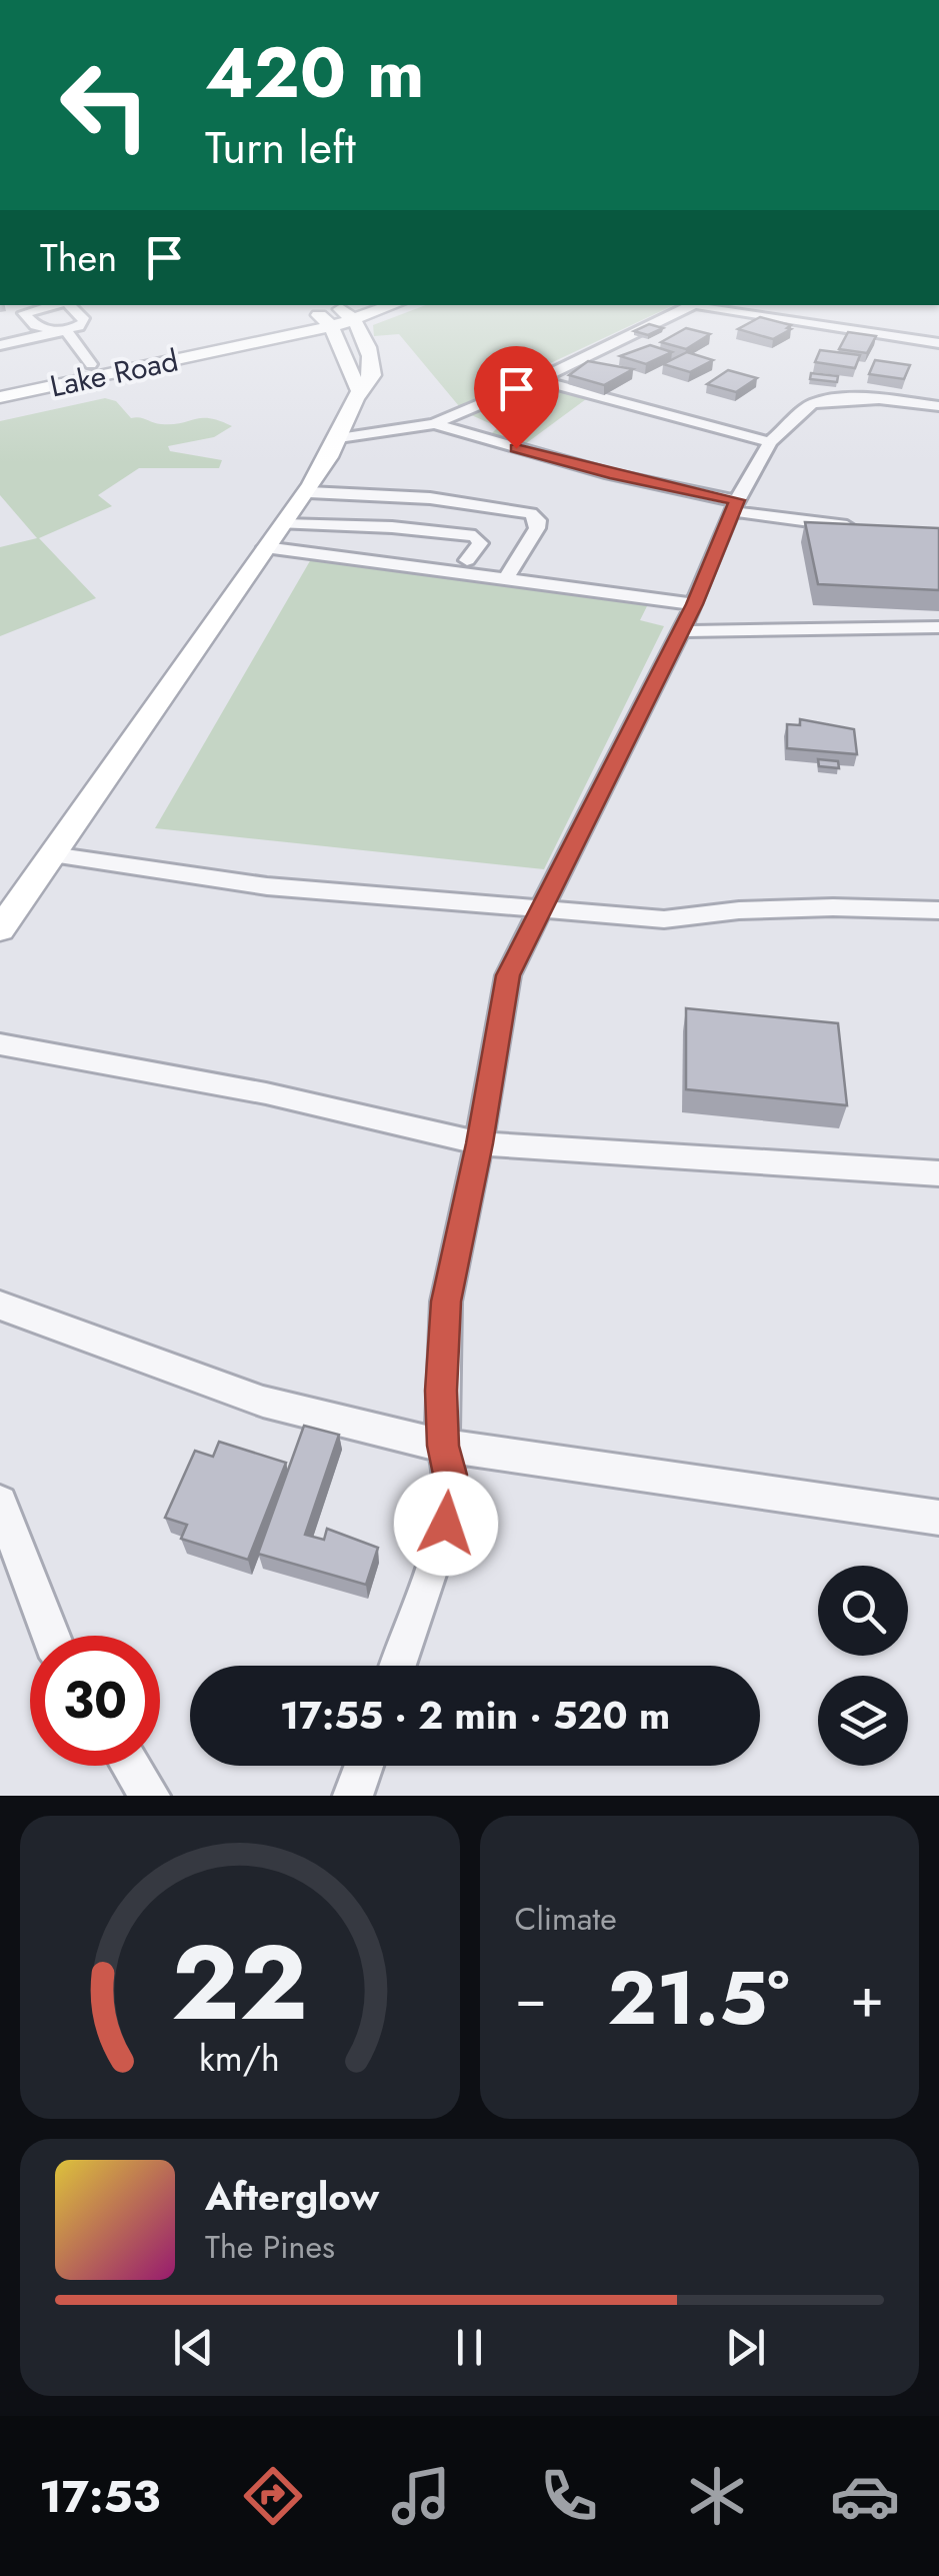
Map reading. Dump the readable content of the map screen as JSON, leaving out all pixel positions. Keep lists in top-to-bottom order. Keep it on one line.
{"streets":{"street":["Lake Road"]},"page":{"turn":["420 m","Turn left"],"then":"Then","limit":"30","trip":"17:55 · 2 min · 520 m","tile":"Climate","heat":["−","21.5°","+"],"song":["Afterglow","The Pines"],"tabs":"17:53","gauge":["22","km/h"]}}
